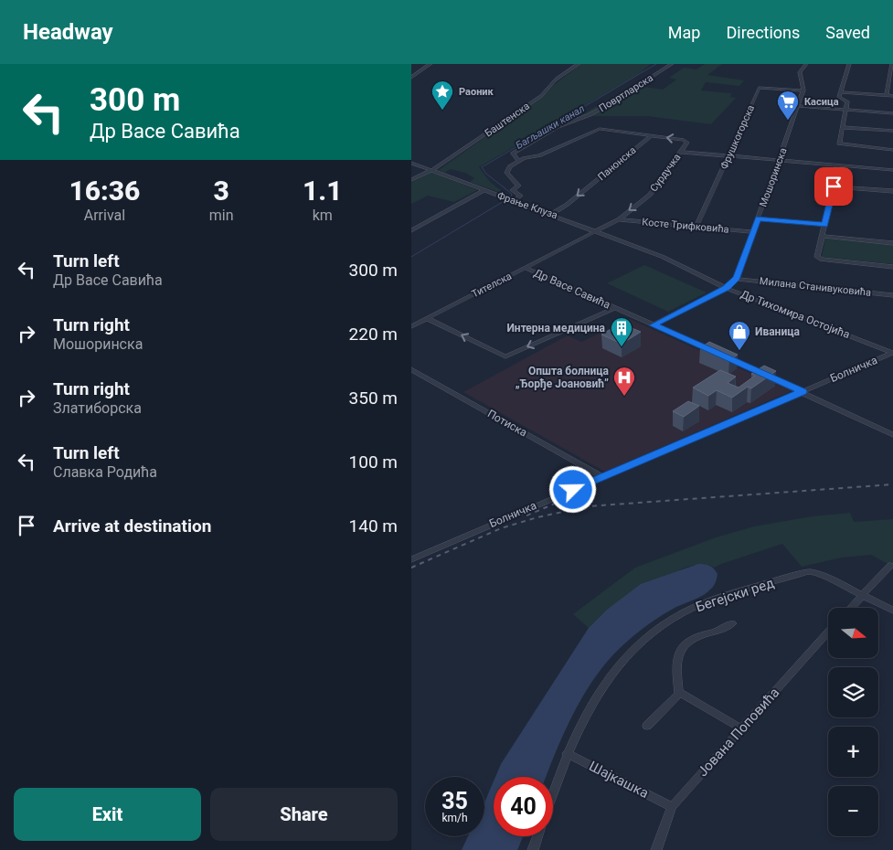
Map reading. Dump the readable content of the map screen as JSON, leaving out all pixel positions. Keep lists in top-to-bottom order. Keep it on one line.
{"streets":{"street":["Повртларска","Баштенска","Фрушкогорска","Панонска","Сурдучка","Мошоринска","Фрање Клуза","Косте Трифковића","Тителска","Милана Станивуковића","Др Васе Савића","Др Тихомира Остојића","Болничка","Потиска","Бегејски ред","Јована Поповића","Шајкашка"]},"crossings":[["Повртларска","Панонска"],["Повртларска","Сурдучка"],["Повртларска","Фрање Клуза"],["Фрушкогорска","Мошоринска"],["Фрушкогорска","Косте Трифковића"],["Панонска","Сурдучка"],["Панонска","Фрање Клуза"],["Сурдучка","Фрање Клуза"],["Сурдучка","Косте Трифковића"],["Сурдучка","Тителска"],["Сурдучка","Др Тихомира Остојића"],["Мошоринска","Косте Трифковића"],["Мошоринска","Милана Станивуковића"],["Мошоринска","Др Васе Савића"],["Мошоринска","Др Тихомира Остојића"],["Фрање Клуза","Тителска"],["Фрање Клуза","Др Тихомира Остојића"],["Тителска","Др Васе Савића"],["Тителска","Др Тихомира Остојића"],["Др Васе Савића","Болничка"],["Др Тихомира Остојића","Болничка"],["Болничка","Потиска"],["Бегејски ред","Шајкашка"],["Јована Поповића","Шајкашка"]],"one_way":["Панонска"],"water":["Багљашки канал"],"places":{"place":["Раоник"],"supermarket":["Касица"],"building":["Интерна медицина"],"shop":["Иваница"],"hospital":["Општа болница „Ђорђе Јоановић”"]},"north":"right","page":{"header":"Headway","nav":["Map","Directions","Saved"],"turn":["300 m","Др Васе Савића"],"eta":["16:36","Arrival","3","min","1.1","km"],"list":[{"name":"Turn left","note":"Др Васе Савића","value":"300 m"},{"name":"Turn right","note":"Мошоринска","value":"220 m"},{"name":"Turn right","note":"Златиборска","value":"350 m"},{"name":"Turn left","note":"Славка Родића","value":"100 m"},{"name":"Arrive at destination","value":"140 m"}],"map_buttons":["+","−"],"speed":"35 km/h","limit":"40","buttons":["Exit","Share"]}}
